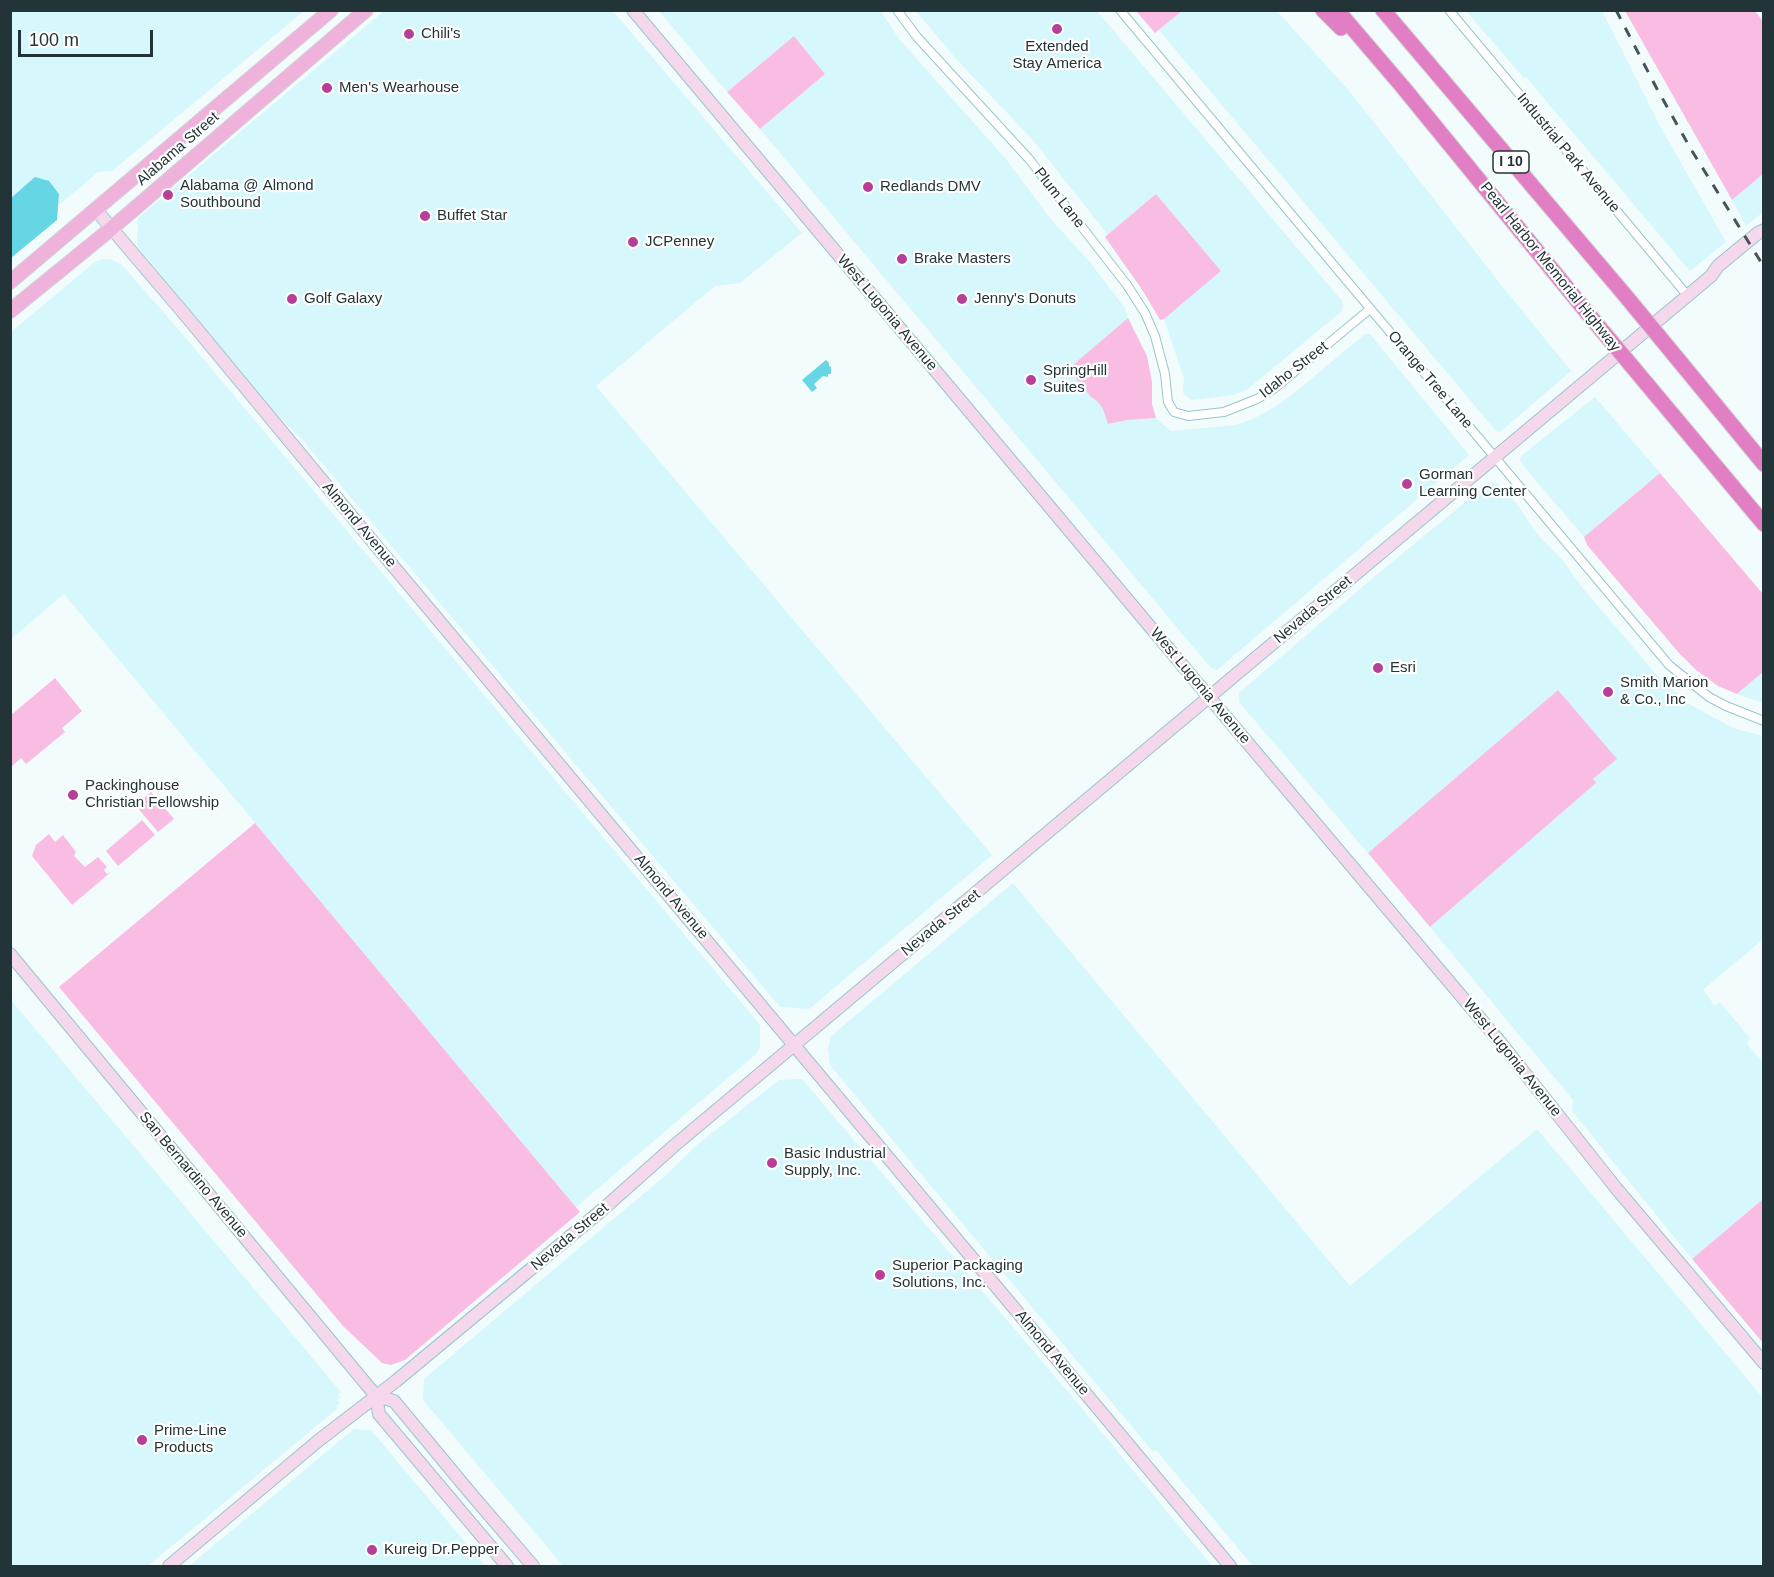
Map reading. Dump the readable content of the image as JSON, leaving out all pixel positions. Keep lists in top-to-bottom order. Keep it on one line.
{"streets":{"highway":["I 10","Pearl Harbor Memorial Highway"],"main road":["Alabama Street"],"street":["Industrial Park Avenue","Plum Lane","West Lugonia Avenue","Idaho Street","Orange Tree Lane","Almond Avenue","Nevada Street","San Bernardino Avenue"]},"crossings":[["Alabama Street","Almond Avenue"],["Industrial Park Avenue","Nevada Street"],["Plum Lane","Idaho Street"],["West Lugonia Avenue","Nevada Street"],["Idaho Street","Orange Tree Lane"],["Orange Tree Lane","Nevada Street"],["Almond Avenue","Nevada Street"],["Nevada Street","San Bernardino Avenue"]],"places":["Extended Stay America","Chili's","Men's Wearhouse","Redlands DMV","Alabama @ Almond Southbound","Buffet Star","JCPenney","Brake Masters","Golf Galaxy","Jenny's Donuts","SpringHill Suites","Gorman Learning Center","Esri","Smith Marion & Co., Inc","Packinghouse Christian Fellowship","Basic Industrial Supply, Inc.","Superior Packaging Solutions, Inc.","Prime-Line Products","Kureig Dr.Pepper"],"scale_bar":"100 m"}
